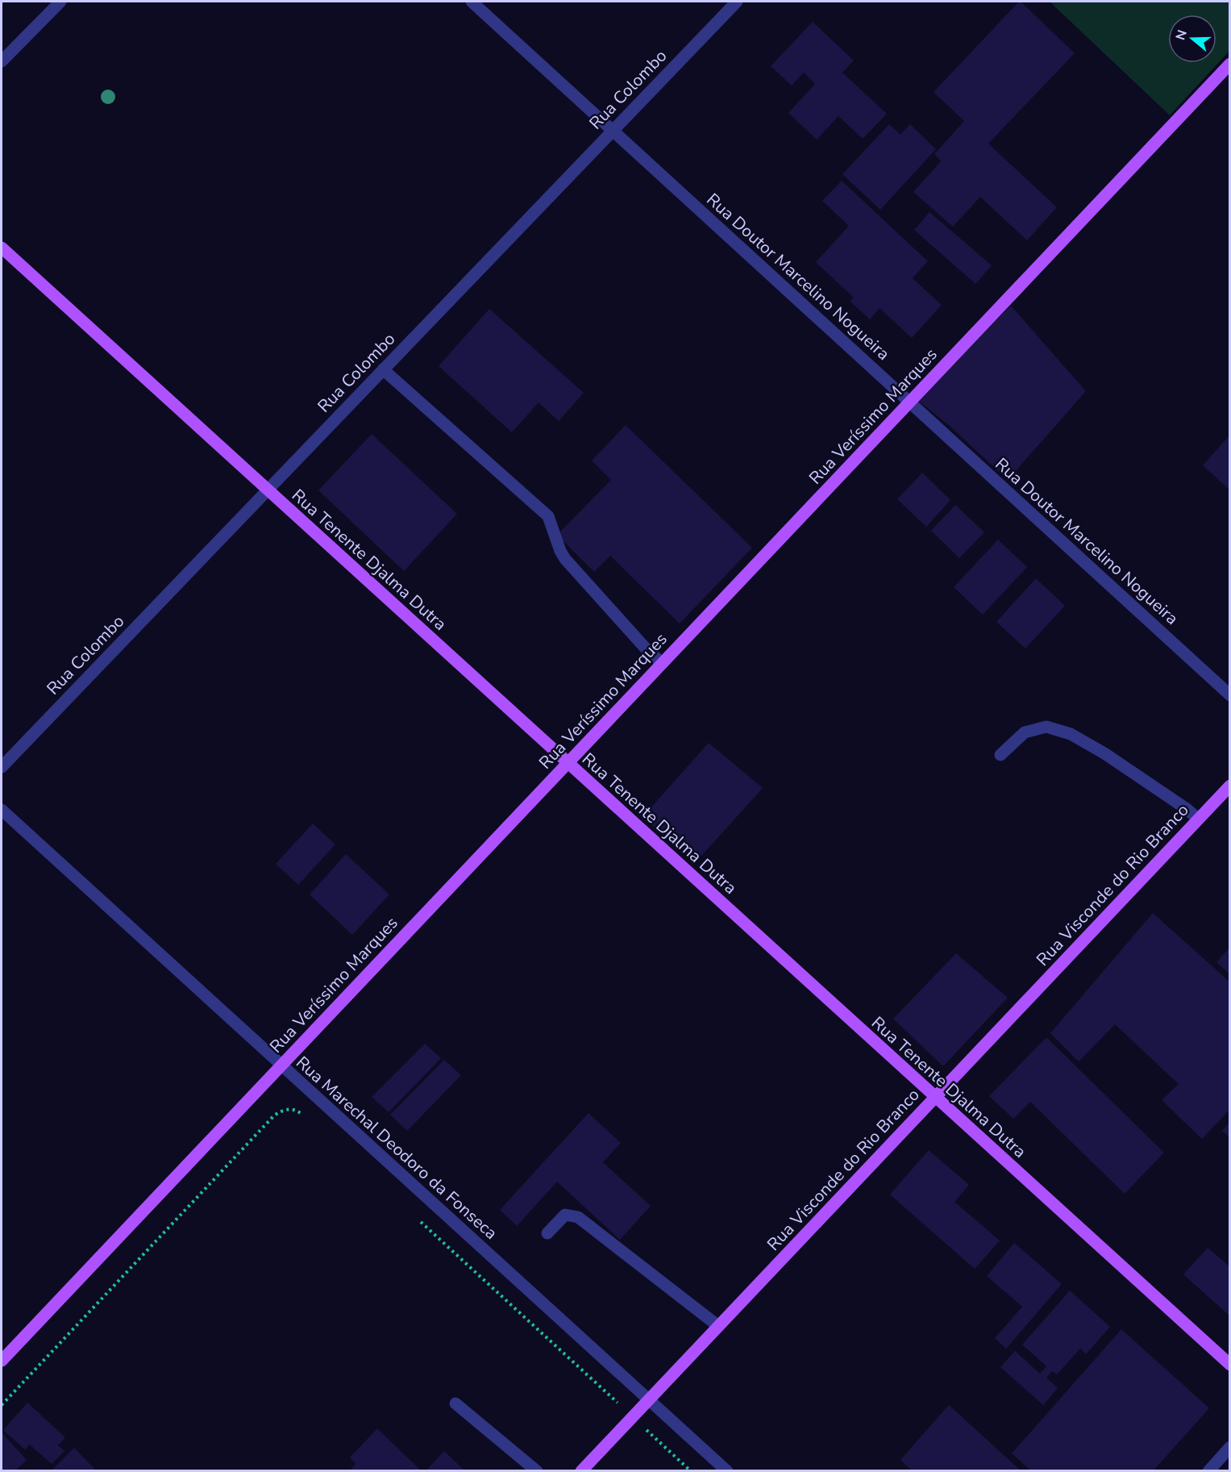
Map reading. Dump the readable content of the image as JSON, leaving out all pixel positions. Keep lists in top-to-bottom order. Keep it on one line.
{"streets":{"main road":["Rua Veríssimo Marques","Rua Tenente Djalma Dutra","Rua Visconde do Rio Branco"],"street":["Rua Colombo","Rua Doutor Marcelino Nogueira","Rua Marechal Deodoro da Fonseca"]},"crossings":[["Rua Colombo","Rua Doutor Marcelino Nogueira"],["Rua Colombo","Rua Tenente Djalma Dutra"],["Rua Doutor Marcelino Nogueira","Rua Veríssimo Marques"],["Rua Veríssimo Marques","Rua Tenente Djalma Dutra"],["Rua Veríssimo Marques","Rua Marechal Deodoro da Fonseca"],["Rua Tenente Djalma Dutra","Rua Visconde do Rio Branco"],["Rua Visconde do Rio Branco","Rua Marechal Deodoro da Fonseca"]],"north":"left"}
